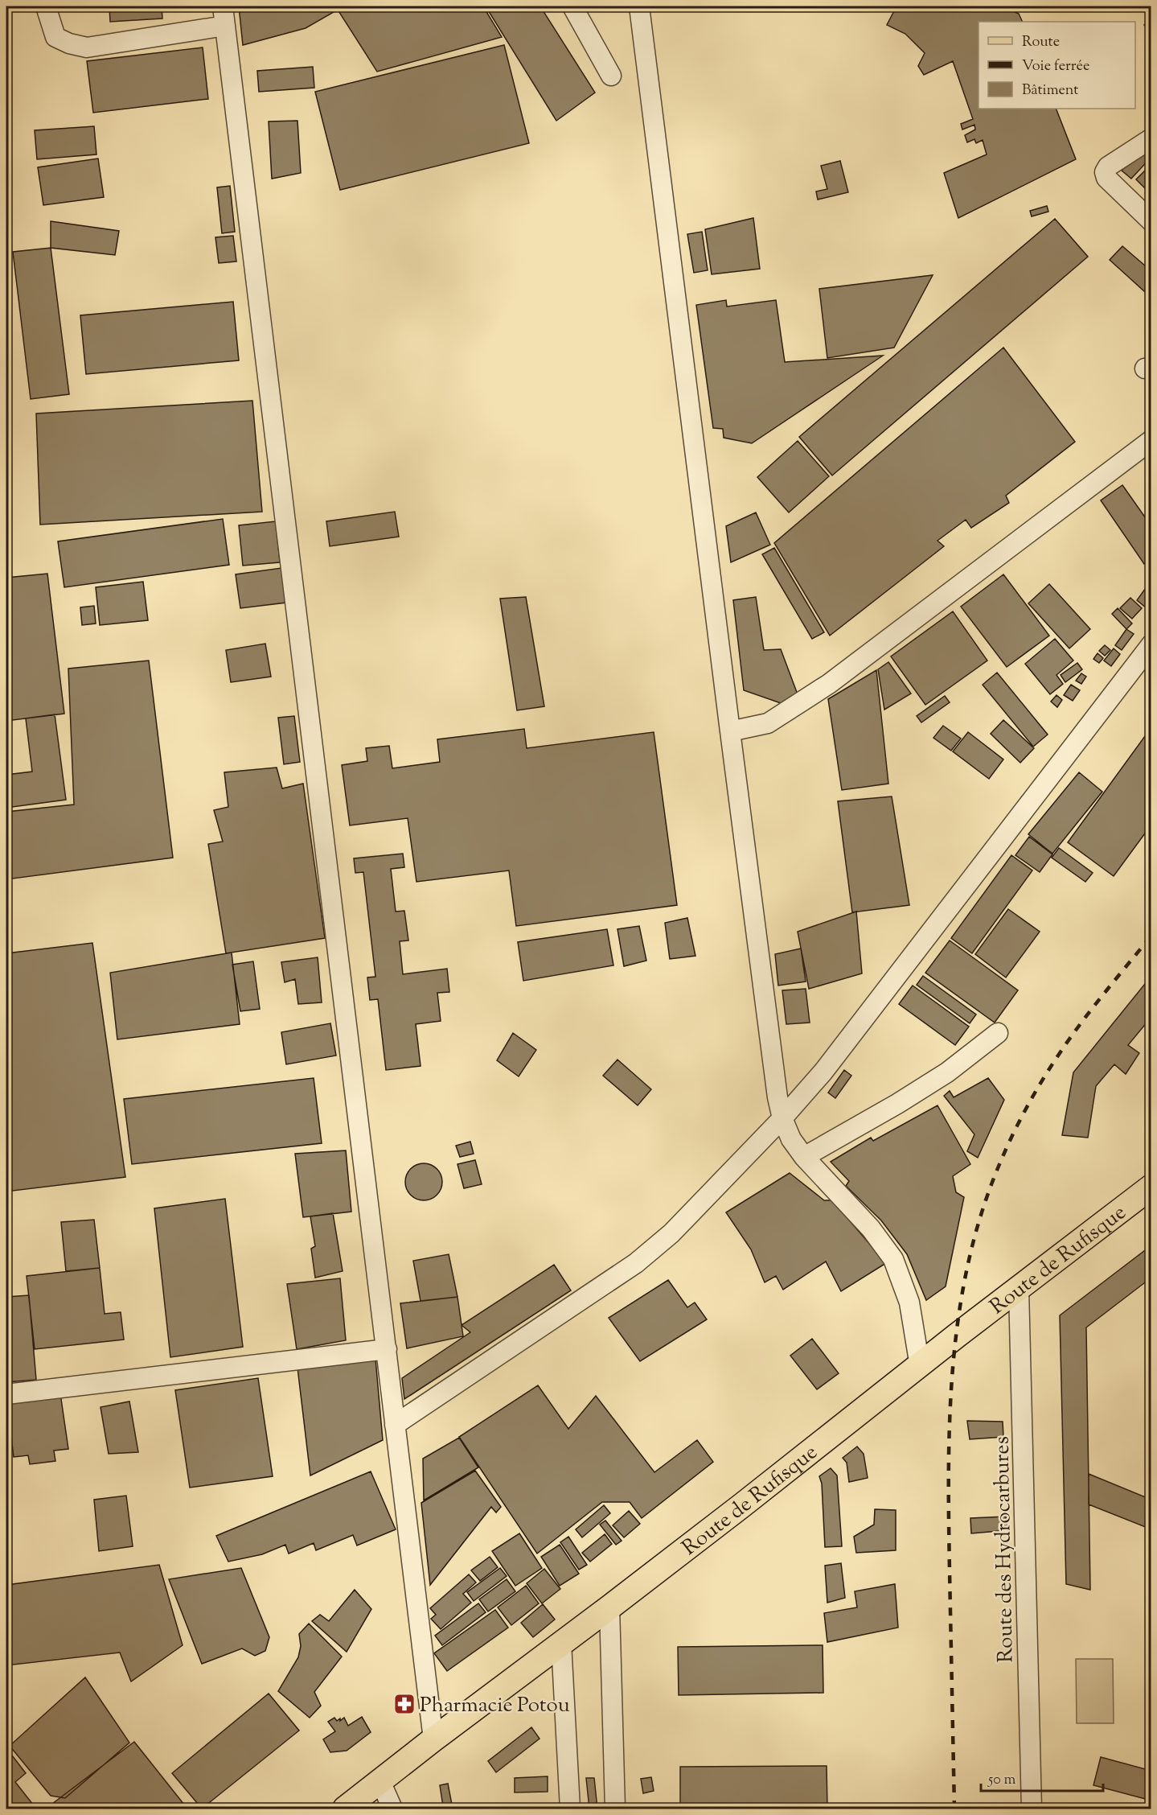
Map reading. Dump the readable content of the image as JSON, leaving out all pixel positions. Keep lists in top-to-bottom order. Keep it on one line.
{"streets":{"main road":["Route de Rufisque"],"street":["Route des Hydrocarbures"]},"crossings":[["Route de Rufisque","Route des Hydrocarbures"]],"places":{"pharmacy":["Pharmacie Potou"]},"legend":["Route","Voie ferrée","Bâtiment"],"scale_bar":"50 m"}
